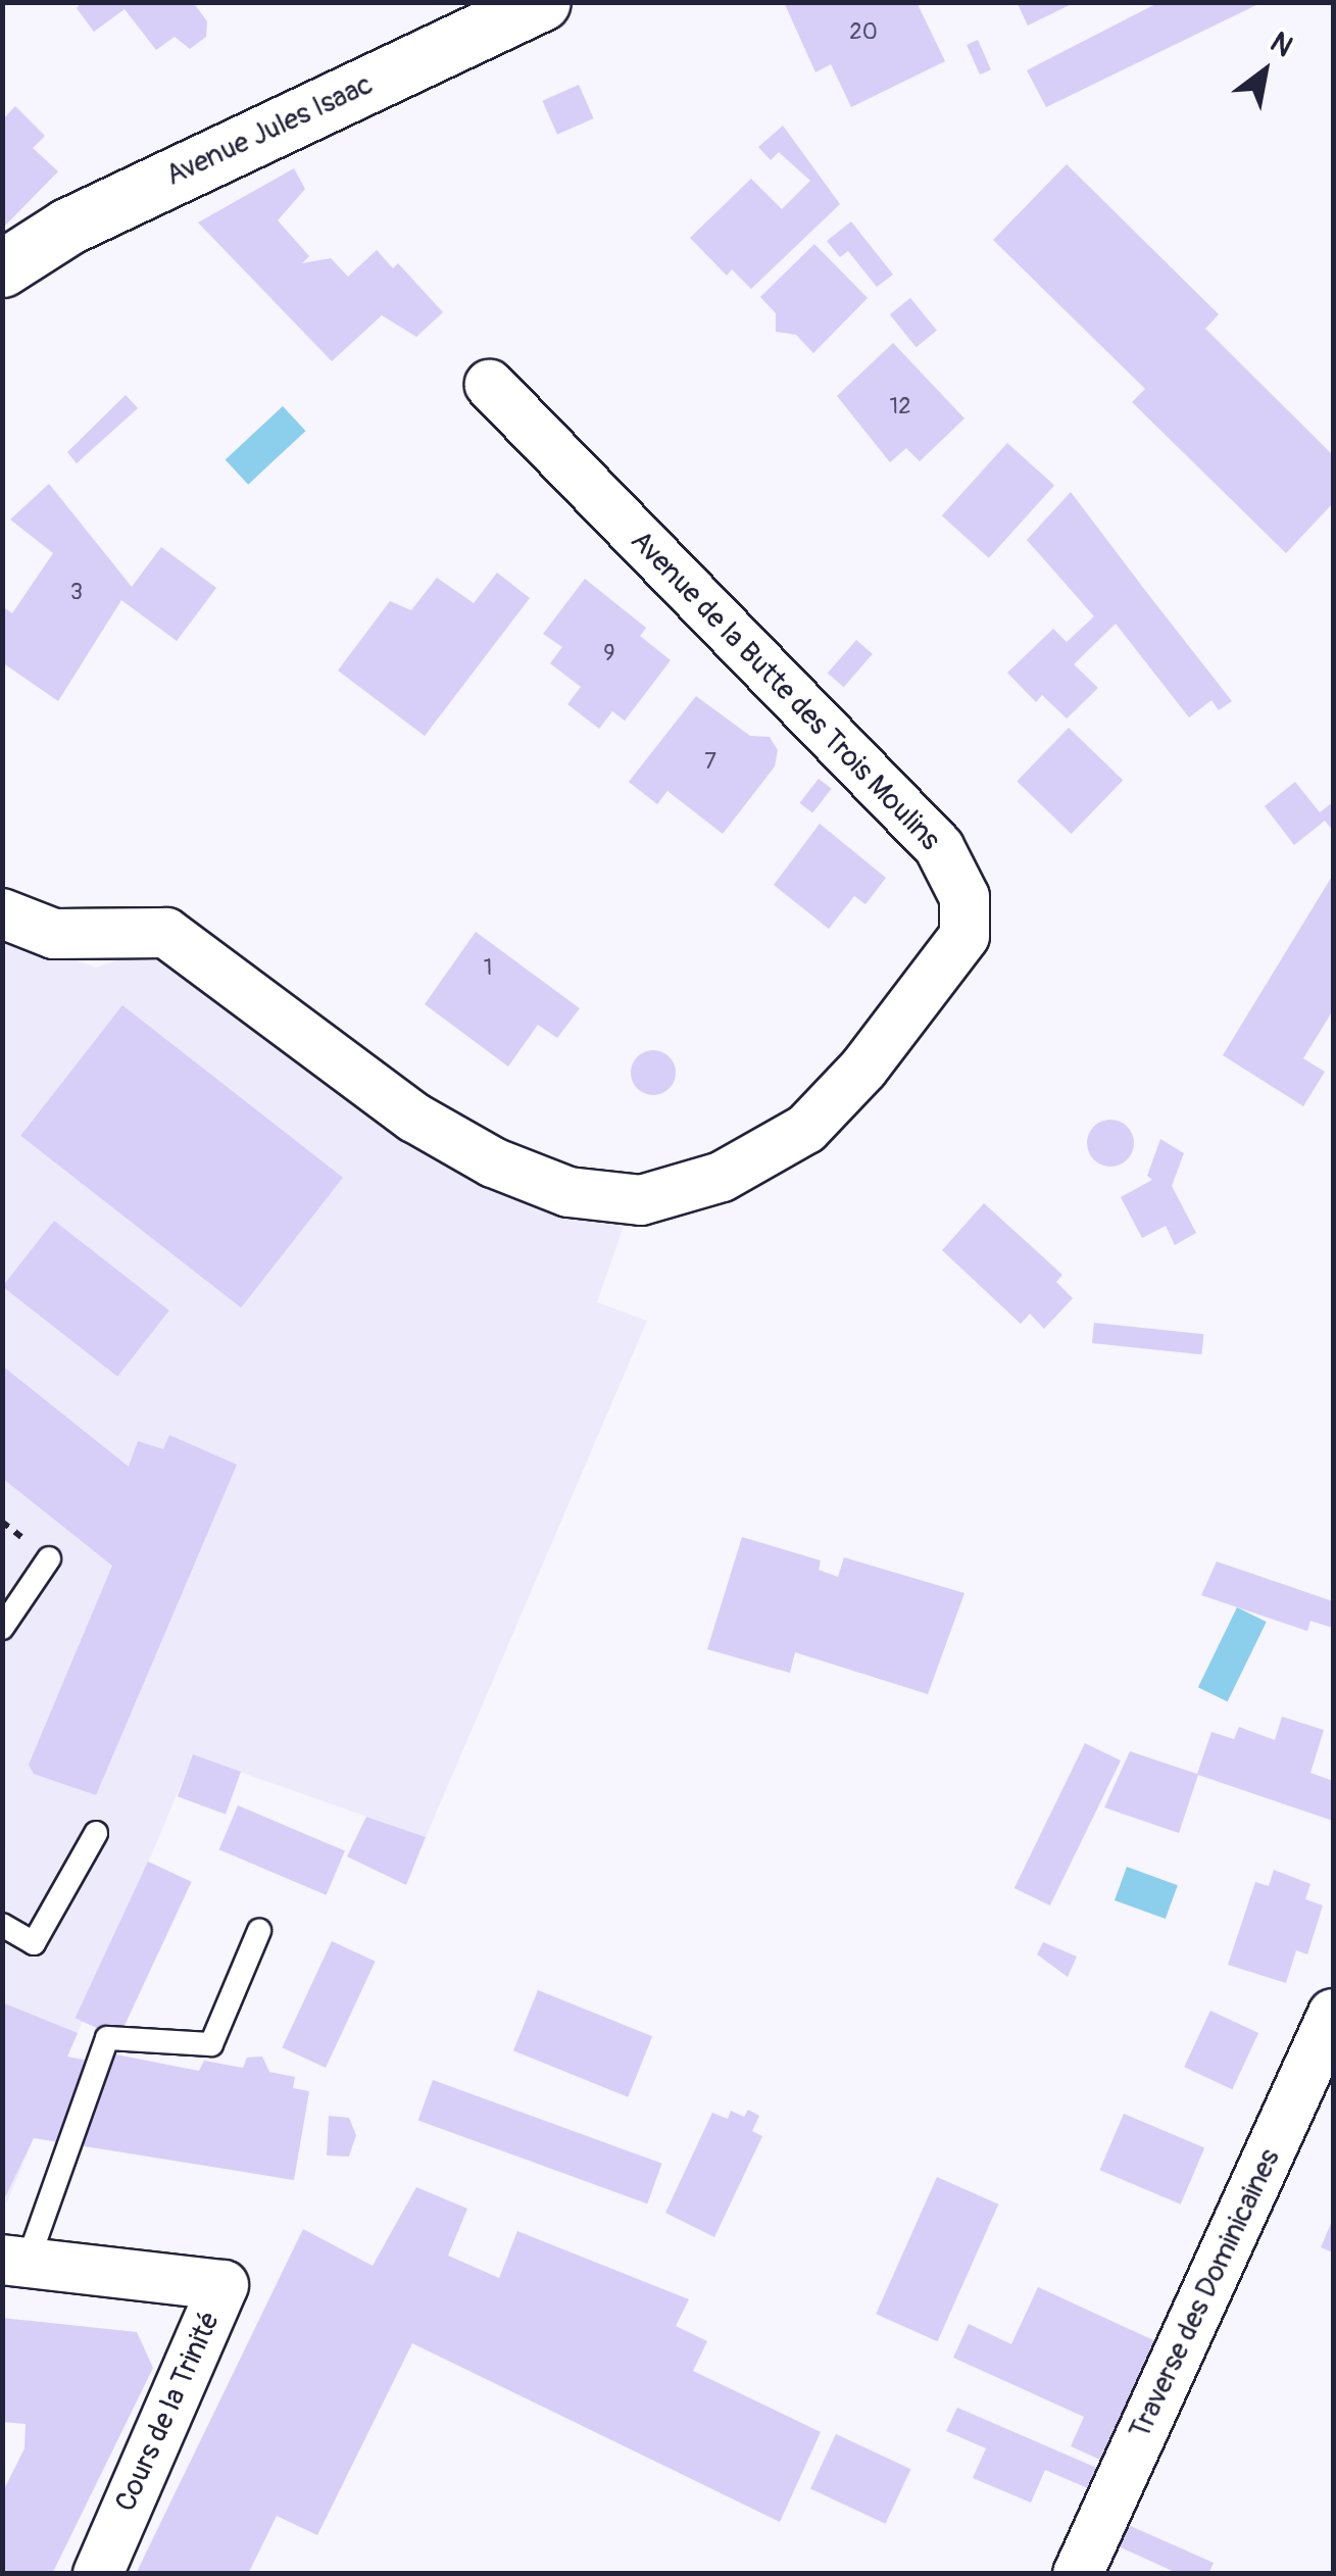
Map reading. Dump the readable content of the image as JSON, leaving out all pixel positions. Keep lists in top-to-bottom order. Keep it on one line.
{"streets":{"main road":["Avenue Jules Isaac"],"street":["Avenue de la Butte des Trois Moulins","Traverse des Dominicaines","Cours de la Trinité"]},"house_numbers":["20","12","3","9","7","1"],"north":"top right"}
